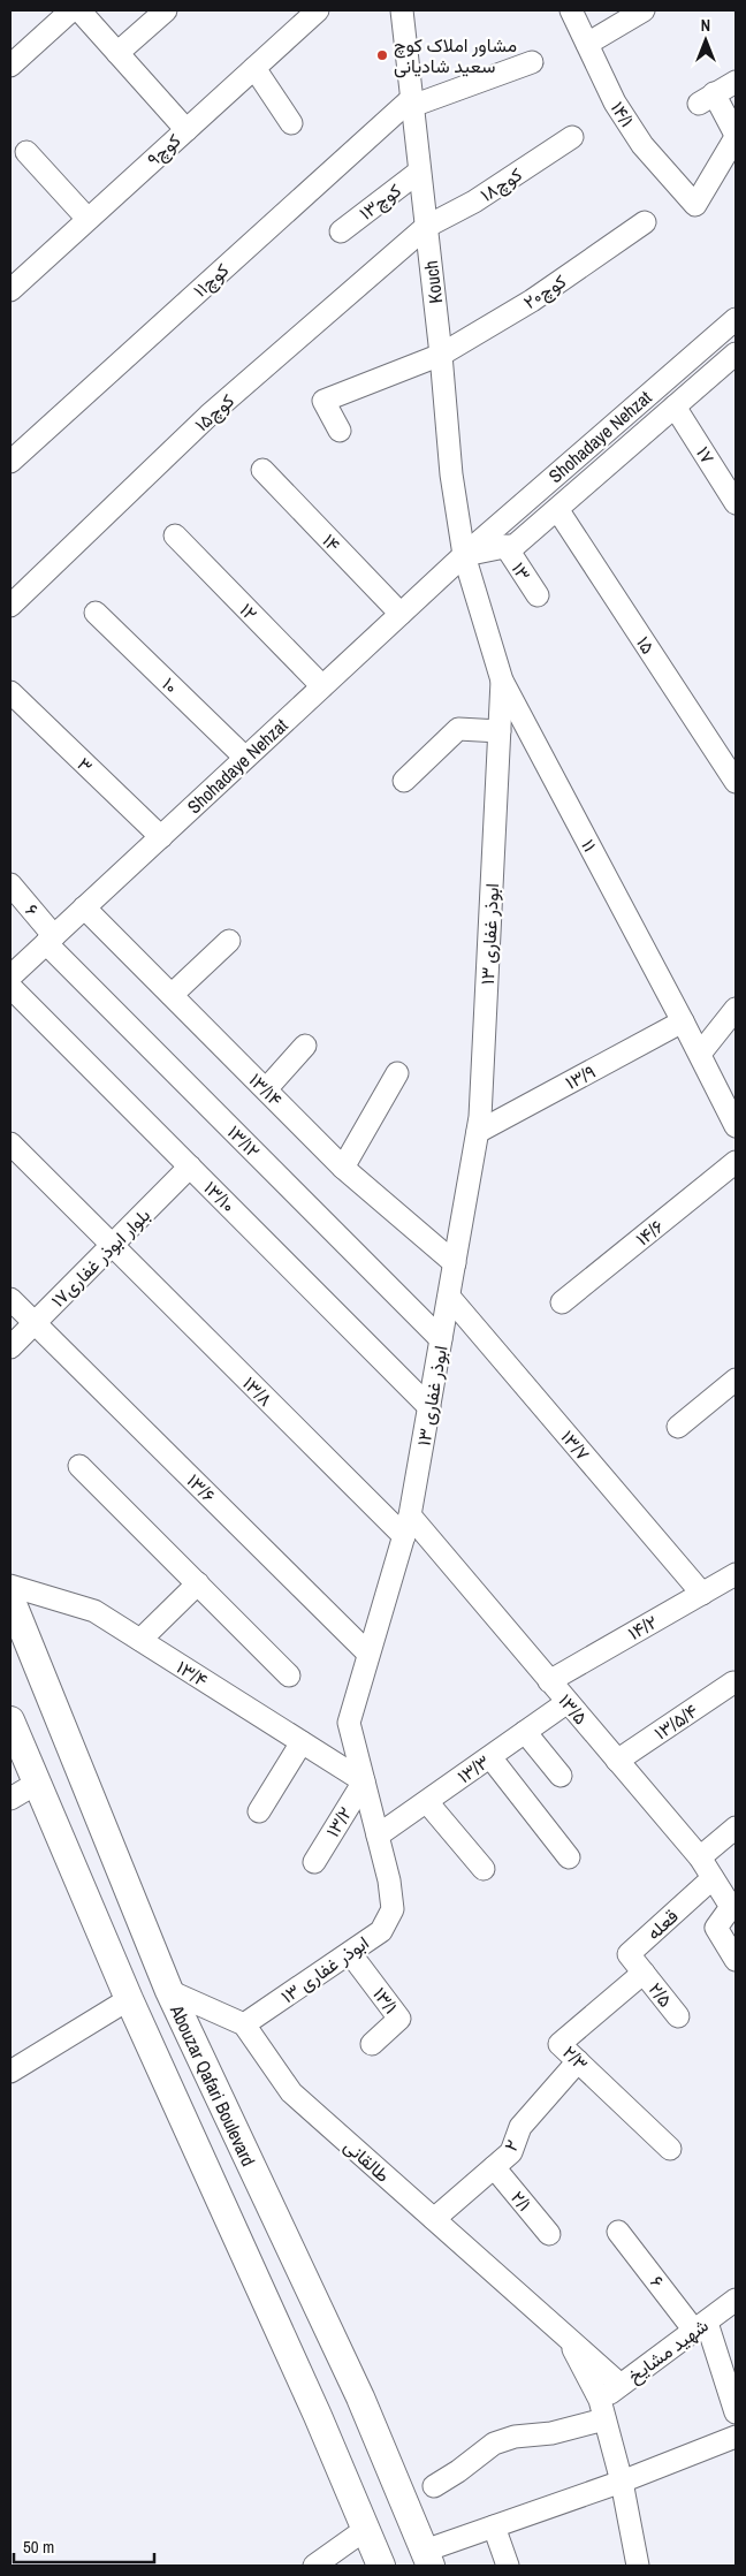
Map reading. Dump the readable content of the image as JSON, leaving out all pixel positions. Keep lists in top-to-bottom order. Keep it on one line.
{"streets":{"main road":["Abouzar Qafari Boulevard"],"street":["۱۴/۱","۹کوچ","۱۸کوچ","۱۳کوچ","۱۱کوچ","Kouch","۲۰کوچ","۱۵کوچ","Shohadaye Nehzat","۱۷","۱۴","۱۳","۱۲","۱۵","۱۰","۳","۱۱","۶","۱۳ ابوذر غفاری","۱۳/۹","۱۳/۱۴","۱۳/۱۲","۱۳/۱۰","۱۴/۶","بلوار ابوذر غفاری۱۷","۱۳/۸","۱۳/۷","۱۳/۶","۱۴/۲","۱۳/۴","۱۳/۵","۱۳/۵/۴","۱۳/۳","۱۳/۲","قعله","۲/۵","۱۳/۱","۲/۳","۲","طالقانی","۲/۱","شهید مشایخ"]},"crossings":[["۱۸کوچ","Kouch"],["۱۸کوچ","۱۵کوچ"],["۱۳کوچ","Kouch"],["۱۱کوچ","Kouch"],["Kouch","۲۰کوچ"],["Kouch","۱۵کوچ"],["Kouch","Shohadaye Nehzat"],["Kouch","۱۱"],["Shohadaye Nehzat","۱۷"],["Shohadaye Nehzat","۱۴"],["Shohadaye Nehzat","۱۳"],["Shohadaye Nehzat","۱۲"],["Shohadaye Nehzat","۱۵"],["Shohadaye Nehzat","۱۰"],["Shohadaye Nehzat","۳"],["Shohadaye Nehzat","۱۱"],["Shohadaye Nehzat","۶"],["Shohadaye Nehzat","۱۳/۱۴"],["Shohadaye Nehzat","۱۳/۱۲"],["Shohadaye Nehzat","۱۳/۱۰"],["۱۱","۱۳ ابوذر غفاری"],["۱۱","۱۳/۹"],["۶","۱۳/۱۲"],["۶","شهید مشایخ"],["۱۳ ابوذر غفاری","۱۳/۹"],["۱۳ ابوذر غفاری","۱۳/۱۴"],["۱۳ ابوذر غفاری","۱۳/۱۲"],["۱۳ ابوذر غفاری","۱۳/۱۰"],["۱۳ ابوذر غفاری","۱۳/۸"],["۱۳ ابوذر غفاری","۱۳/۷"],["۱۳ ابوذر غفاری","۱۳/۶"],["۱۳ ابوذر غفاری","۱۳/۴"],["۱۳ ابوذر غفاری","۱۳/۵"],["۱۳ ابوذر غفاری","۱۳/۳"],["۱۳ ابوذر غفاری","۱۳/۲"],["۱۳ ابوذر غفاری","۱۳/۱"],["۱۳ ابوذر غفاری","طالقانی"],["۱۳/۱۰","بلوار ابوذر غفاری۱۷"],["بلوار ابوذر غفاری۱۷","۱۳/۸"],["بلوار ابوذر غفاری۱۷","۱۳/۶"],["۱۳/۸","۱۳/۵"],["۱۳/۷","۱۴/۲"],["۱۴/۲","۱۳/۵"],["۱۳/۴","۱۳/۲"],["۱۳/۵","۱۳/۵/۴"],["۱۳/۵","۱۳/۳"],["۱۳/۵","قعله"],["قعله","۲/۵"],["قعله","۲/۳"],["۲/۵","۲/۳"],["۲/۳","۲"],["۲","طالقانی"],["۲","۲/۱"],["طالقانی","شهید مشایخ"]],"places":["مشاور املاک کوچ سعید شادیانی"],"scale_bar":"50 m","north":"top"}
